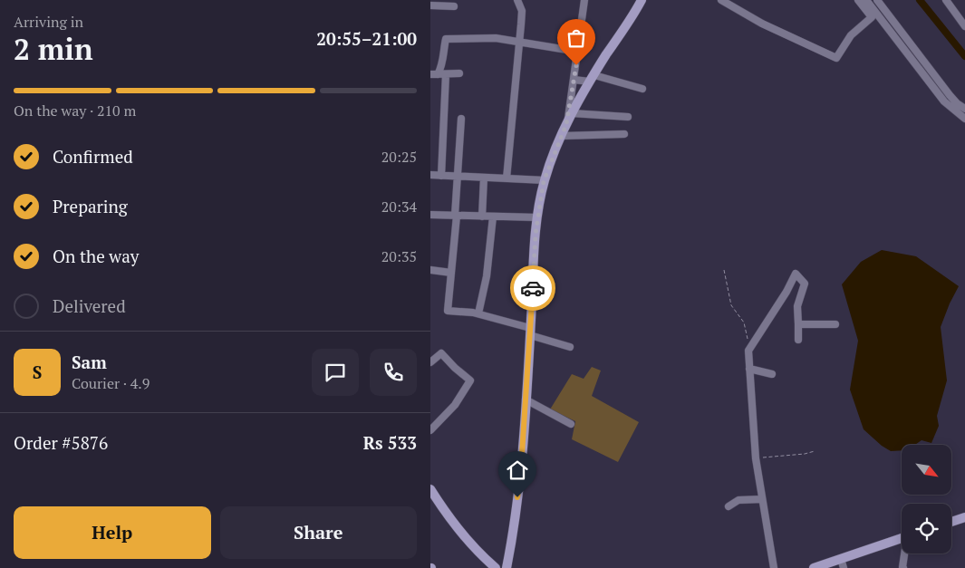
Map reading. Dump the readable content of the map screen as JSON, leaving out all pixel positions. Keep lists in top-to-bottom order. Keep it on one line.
{"north":"bottom right","page":{"heading":["2 min","Arriving in","20:55–21:00"],"panel":["Sam","Courier · 4.9","Order #5876","Rs 533"],"bar":"On the way · 210 m","list":[["Confirmed","20:25"],["Preparing","20:34"],["On the way","20:35"],"Delivered"],"round":"S","buttons":["Help","Share"]}}
